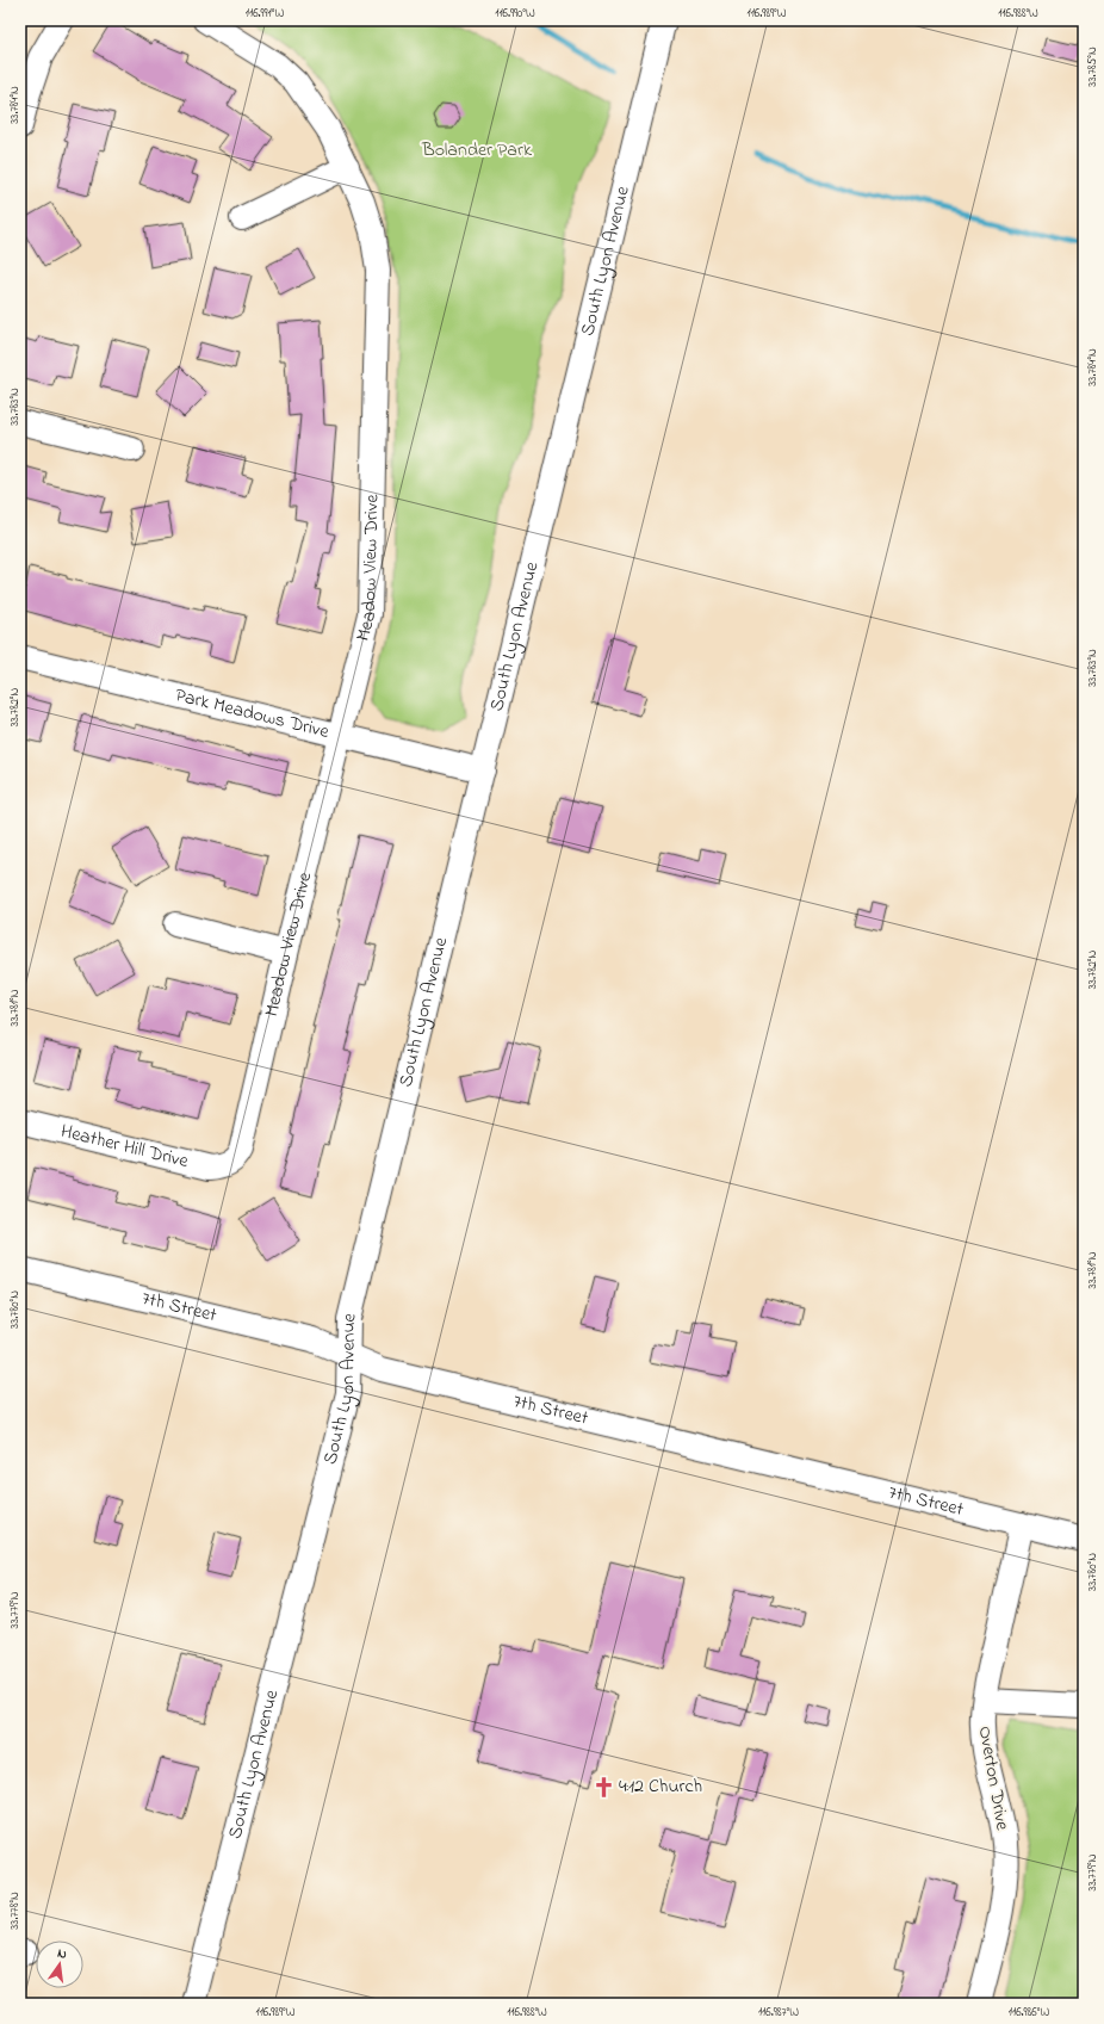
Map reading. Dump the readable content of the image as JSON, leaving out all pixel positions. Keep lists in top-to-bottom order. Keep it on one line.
{"streets":{"street":["South Lyon Avenue","Meadow View Drive","Park Meadows Drive","Heather Hill Drive","7th Street","Overton Drive"]},"crossings":[["South Lyon Avenue","Park Meadows Drive"],["South Lyon Avenue","7th Street"],["Meadow View Drive","Park Meadows Drive"],["Meadow View Drive","Heather Hill Drive"],["7th Street","Overton Drive"]],"parks":["Bolander Park"],"places":{"church":["4:12 Church"]},"north":"top","coordinates":["116.991°W","116.990°W","116.989°W","116.988°W","33.785°N","33.784°N","33.783°N","33.782°N","33.781°N","33.780°N","33.779°N","33.778°N","116.987°W","116.986°W"]}
